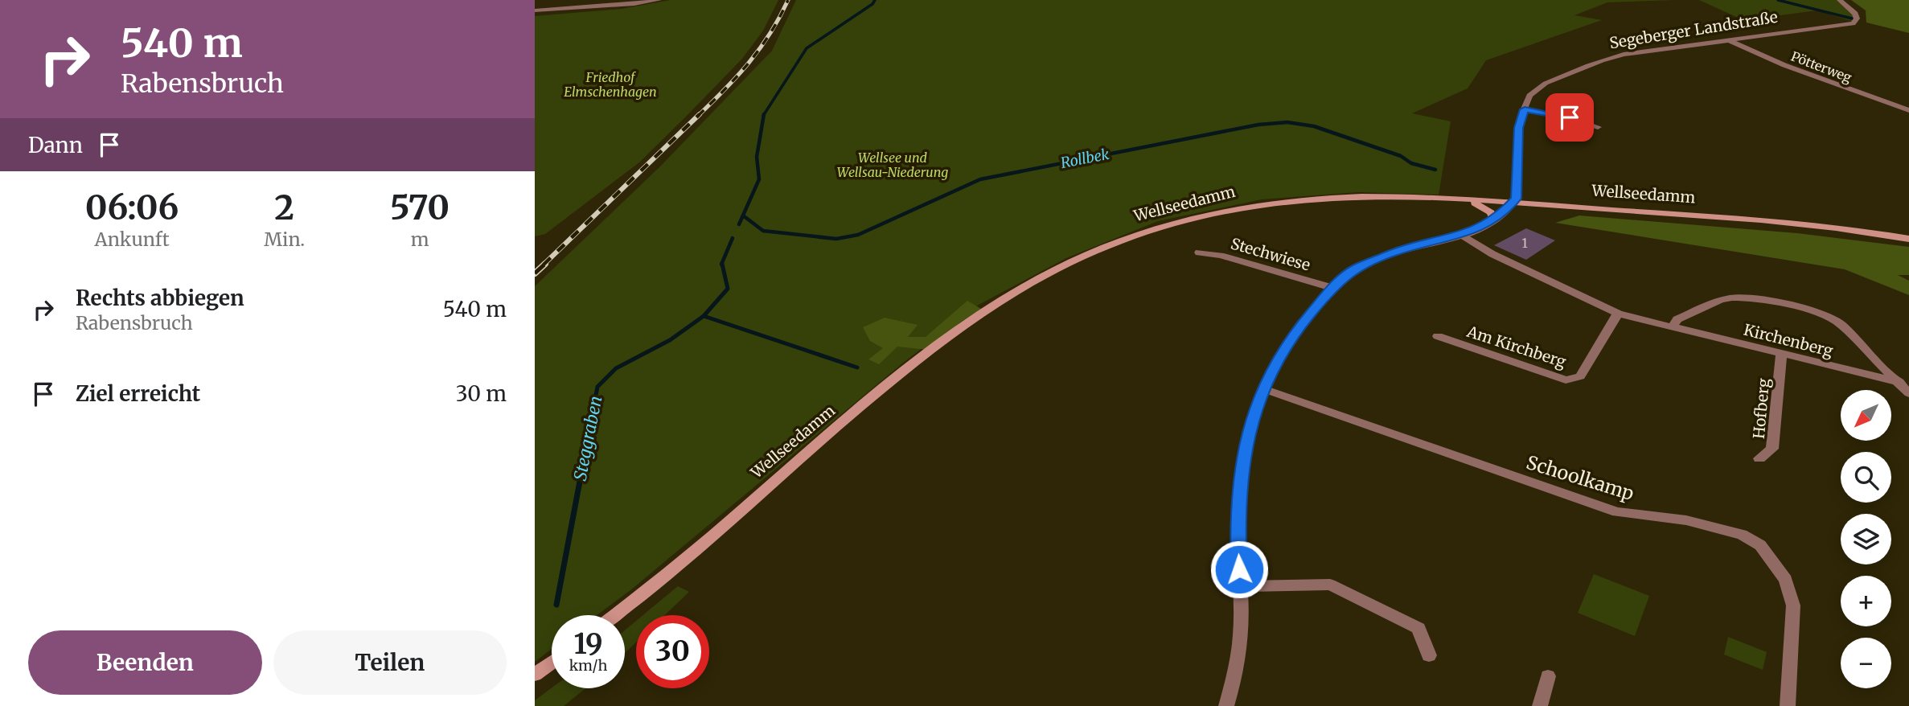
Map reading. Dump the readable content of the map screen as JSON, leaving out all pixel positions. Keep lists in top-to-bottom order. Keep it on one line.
{"streets":{"main road":["Wellseedamm"],"street":["Segeberger Landstraße","Pötterweg","Stechwiese","Kirchenberg","Am Kirchberg","Hofberg","Schoolkamp"]},"crossings":[["Segeberger Landstraße","Pötterweg"],["Segeberger Landstraße","Wellseedamm"],["Kirchenberg","Am Kirchberg"],["Kirchenberg","Hofberg"]],"water":["Rollbek","Steggraben"],"parks":["Friedhof Elmschenhagen","Wellsee und Wellsau-Niederung"],"house_numbers":["1"],"north":"bottom left","page":{"turn":["540 m","Rabensbruch"],"then":"Dann","eta":["06:06","Ankunft","2","Min.","570","m"],"list":[{"name":"Rechts abbiegen","note":"Rabensbruch","value":"540 m"},{"name":"Ziel erreicht","value":"30 m"}],"map_buttons":["+","−"],"speed":"19 km/h","limit":"30","buttons":["Beenden","Teilen"]}}
